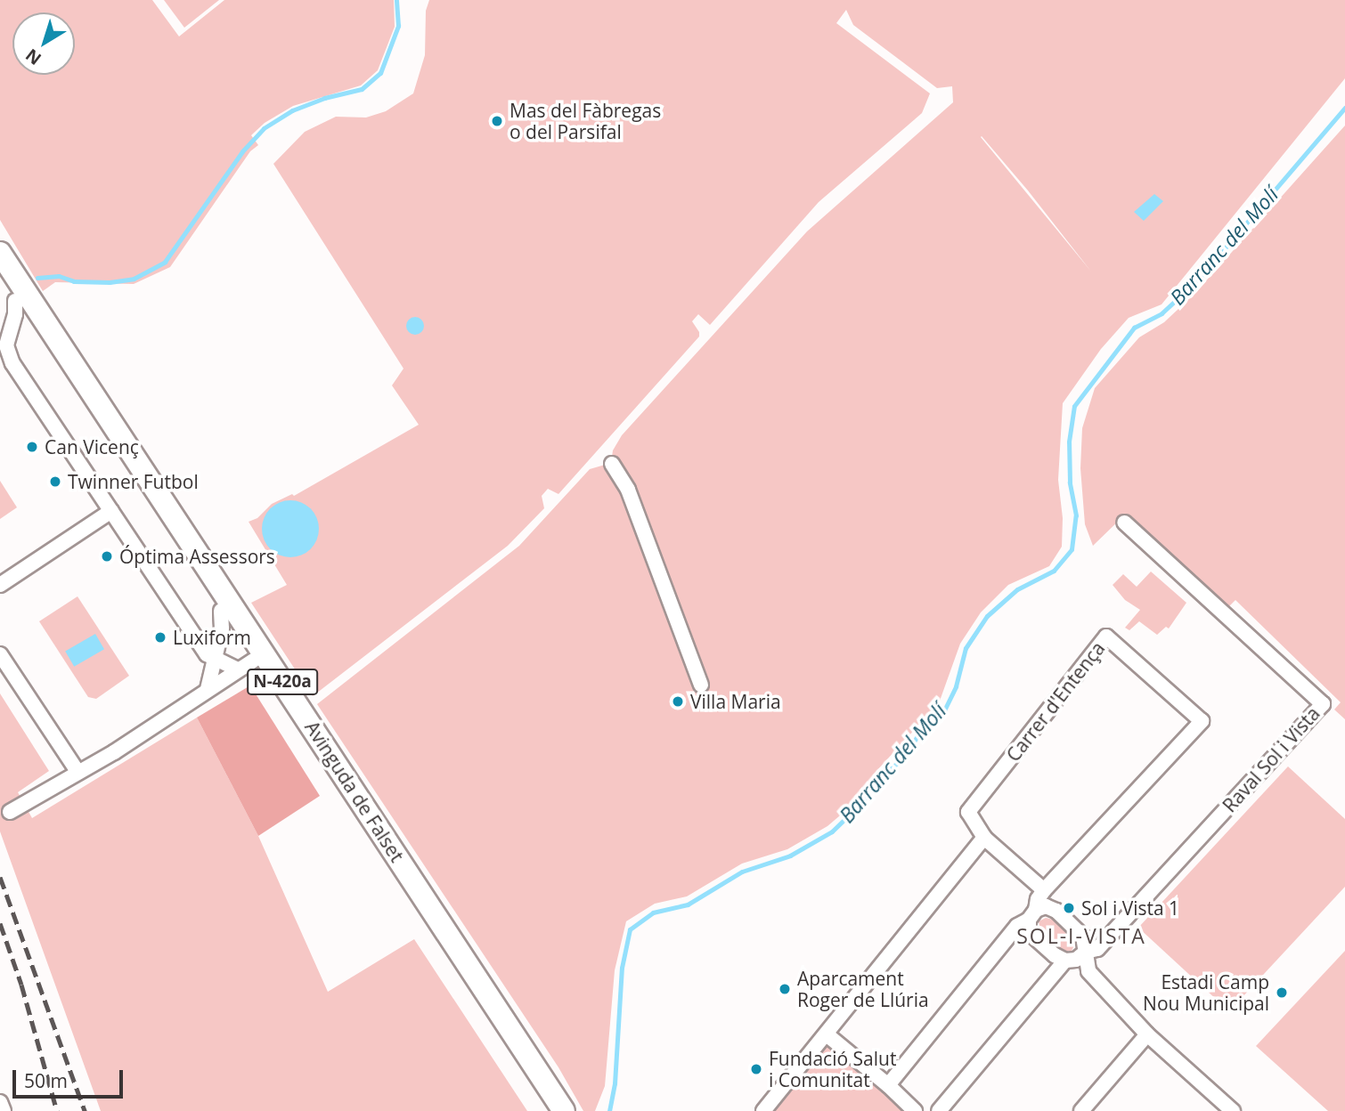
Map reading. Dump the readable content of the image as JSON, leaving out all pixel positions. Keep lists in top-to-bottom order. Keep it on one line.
{"streets":{"main road":["N-420a","Avinguda de Falset"],"street":["Carrer d'Entença","Raval Sol i Vista"]},"districts":["SOL-I-VISTA"],"water":["Barranc del Molí"],"places":["Mas del Fàbregas o del Parsifal","Can Vicenç","Twinner Futbol","Óptima Assessors","Luxiform","Villa Maria","Sol i Vista 1","Aparcament Roger de Llúria","Estadi Camp Nou Municipal","Fundació Salut i Comunitat"],"scale_bar":"50 m","north":"bottom left"}
